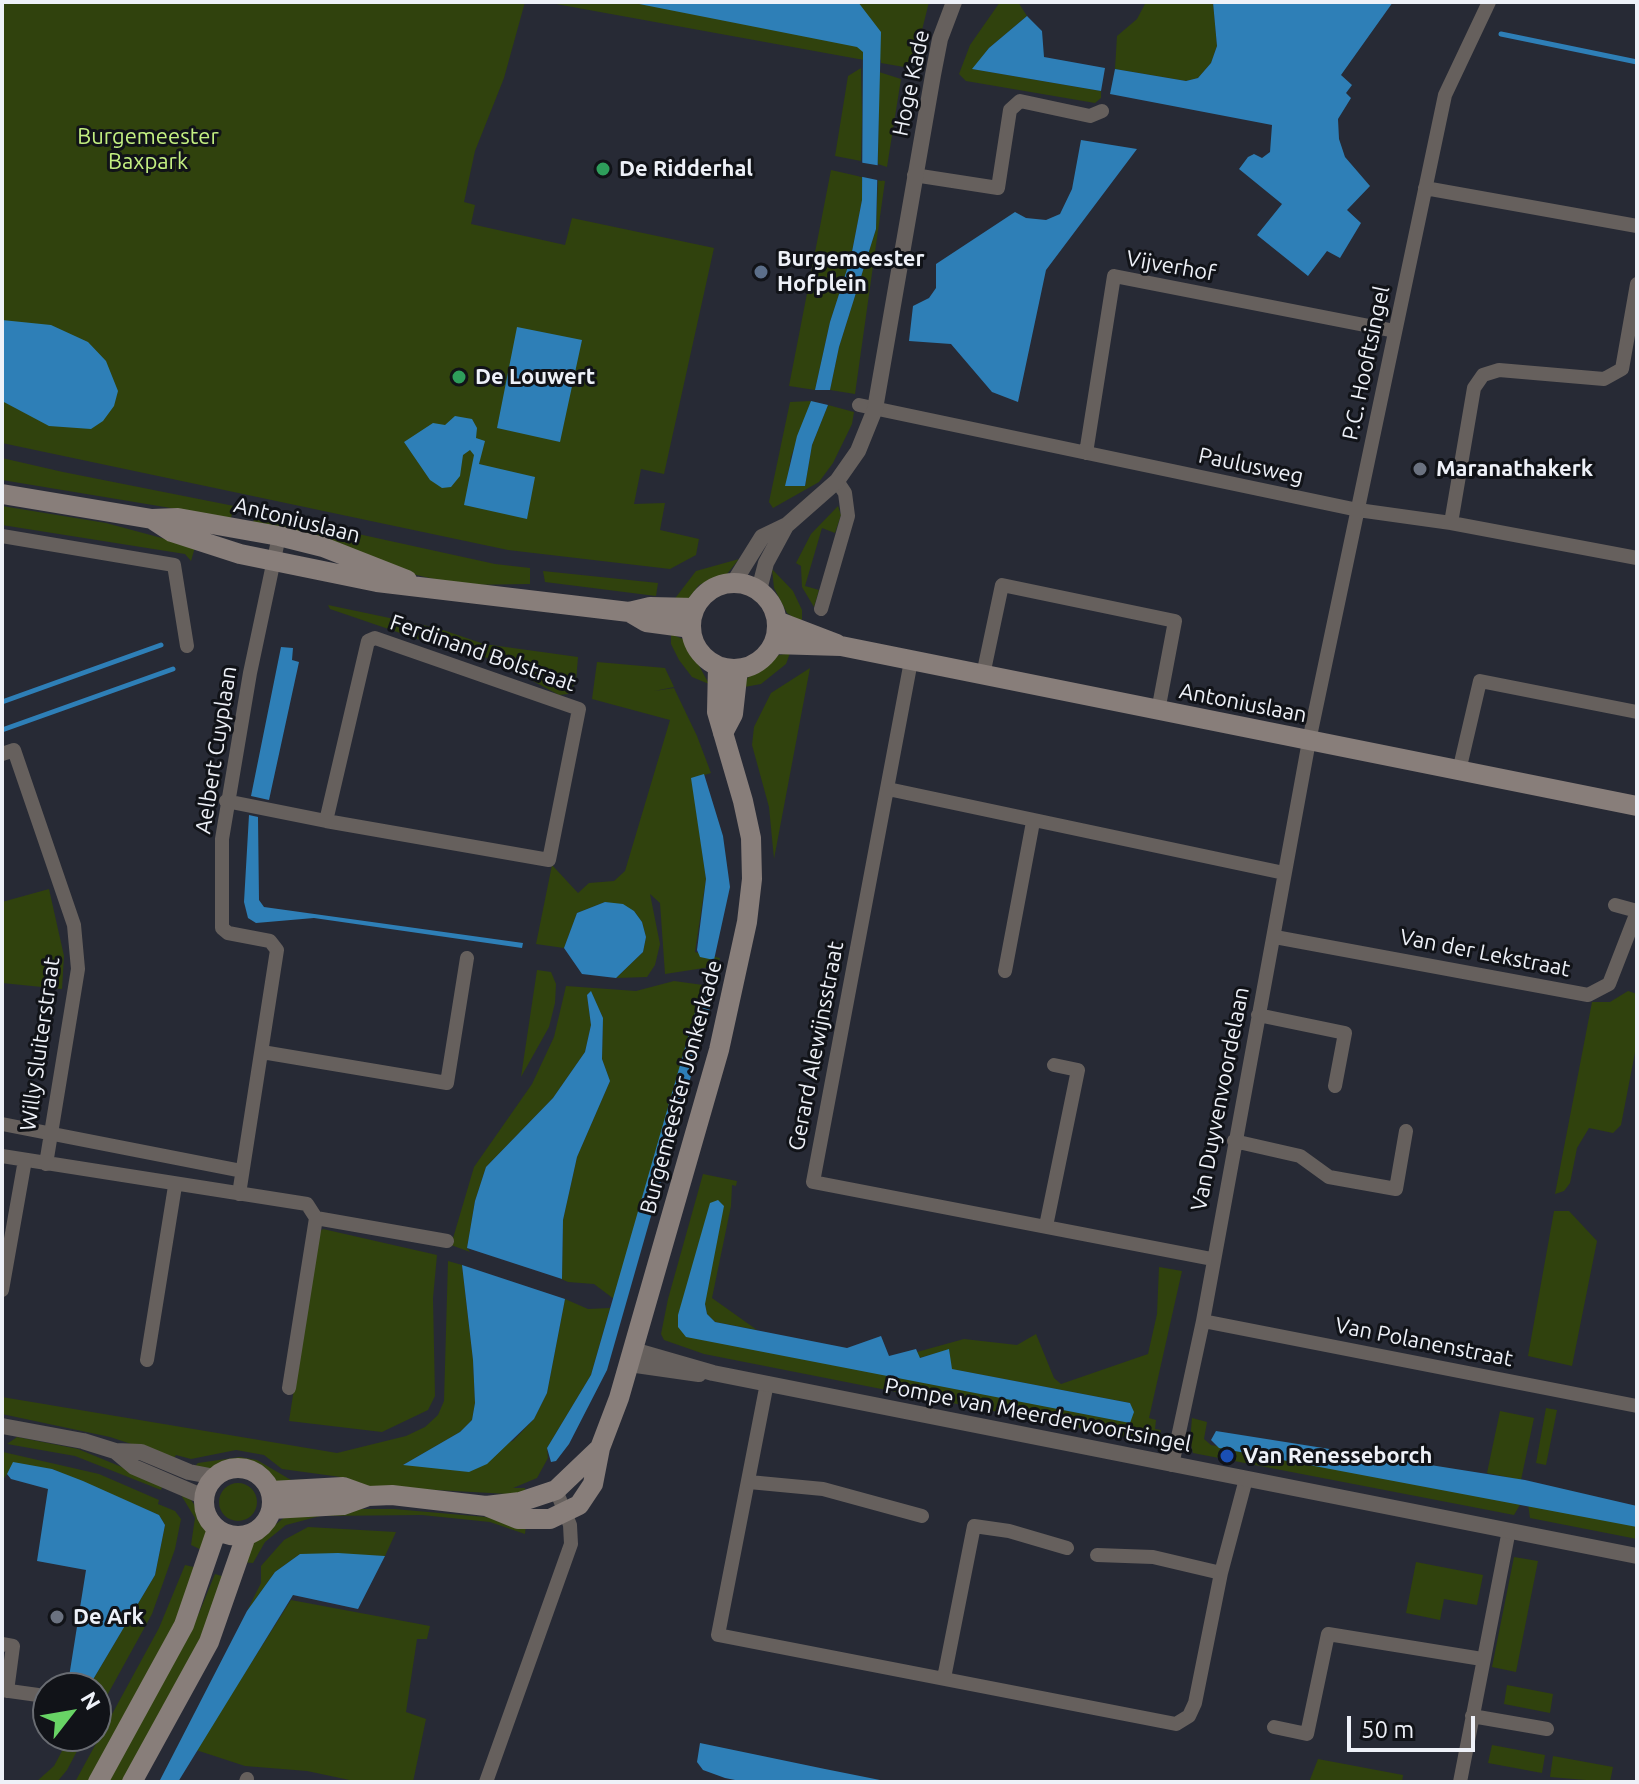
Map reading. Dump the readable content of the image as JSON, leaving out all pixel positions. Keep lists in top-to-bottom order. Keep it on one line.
{"streets":{"main road":["Antoniuslaan","Burgemeester Jonkerkade"],"street":["Hoge Kade","Vijverhof","P.C. Hooftsingel","Paulusweg","Ferdinand Bolstraat","Aelbert Cuyplaan","Van der Lekstraat","Willy Sluiterstraat","Gerard Alewijnsstraat","Van Duyvenvoordelaan","Van Polanenstraat","Pompe van Meerdervoortsingel"]},"crossings":[["Hoge Kade","Paulusweg"],["Hoge Kade","Antoniuslaan"],["Hoge Kade","Burgemeester Jonkerkade"],["Vijverhof","P.C. Hooftsingel"],["Vijverhof","Paulusweg"],["P.C. Hooftsingel","Paulusweg"],["P.C. Hooftsingel","Antoniuslaan"],["P.C. Hooftsingel","Van Duyvenvoordelaan"],["Antoniuslaan","Aelbert Cuyplaan"],["Antoniuslaan","Gerard Alewijnsstraat"],["Antoniuslaan","Burgemeester Jonkerkade"],["Antoniuslaan","Van Duyvenvoordelaan"],["Ferdinand Bolstraat","Aelbert Cuyplaan"],["Van der Lekstraat","Van Duyvenvoordelaan"],["Gerard Alewijnsstraat","Van Duyvenvoordelaan"],["Burgemeester Jonkerkade","Pompe van Meerdervoortsingel"],["Van Duyvenvoordelaan","Van Polanenstraat"],["Van Duyvenvoordelaan","Pompe van Meerdervoortsingel"]],"parks":["Burgemeester Baxpark"],"places":["De Ridderhal","Burgemeester Hofplein","De Louwert","Maranathakerk","Van Renesseborch","De Ark"],"scale_bar":"50 m","north":"top right"}
